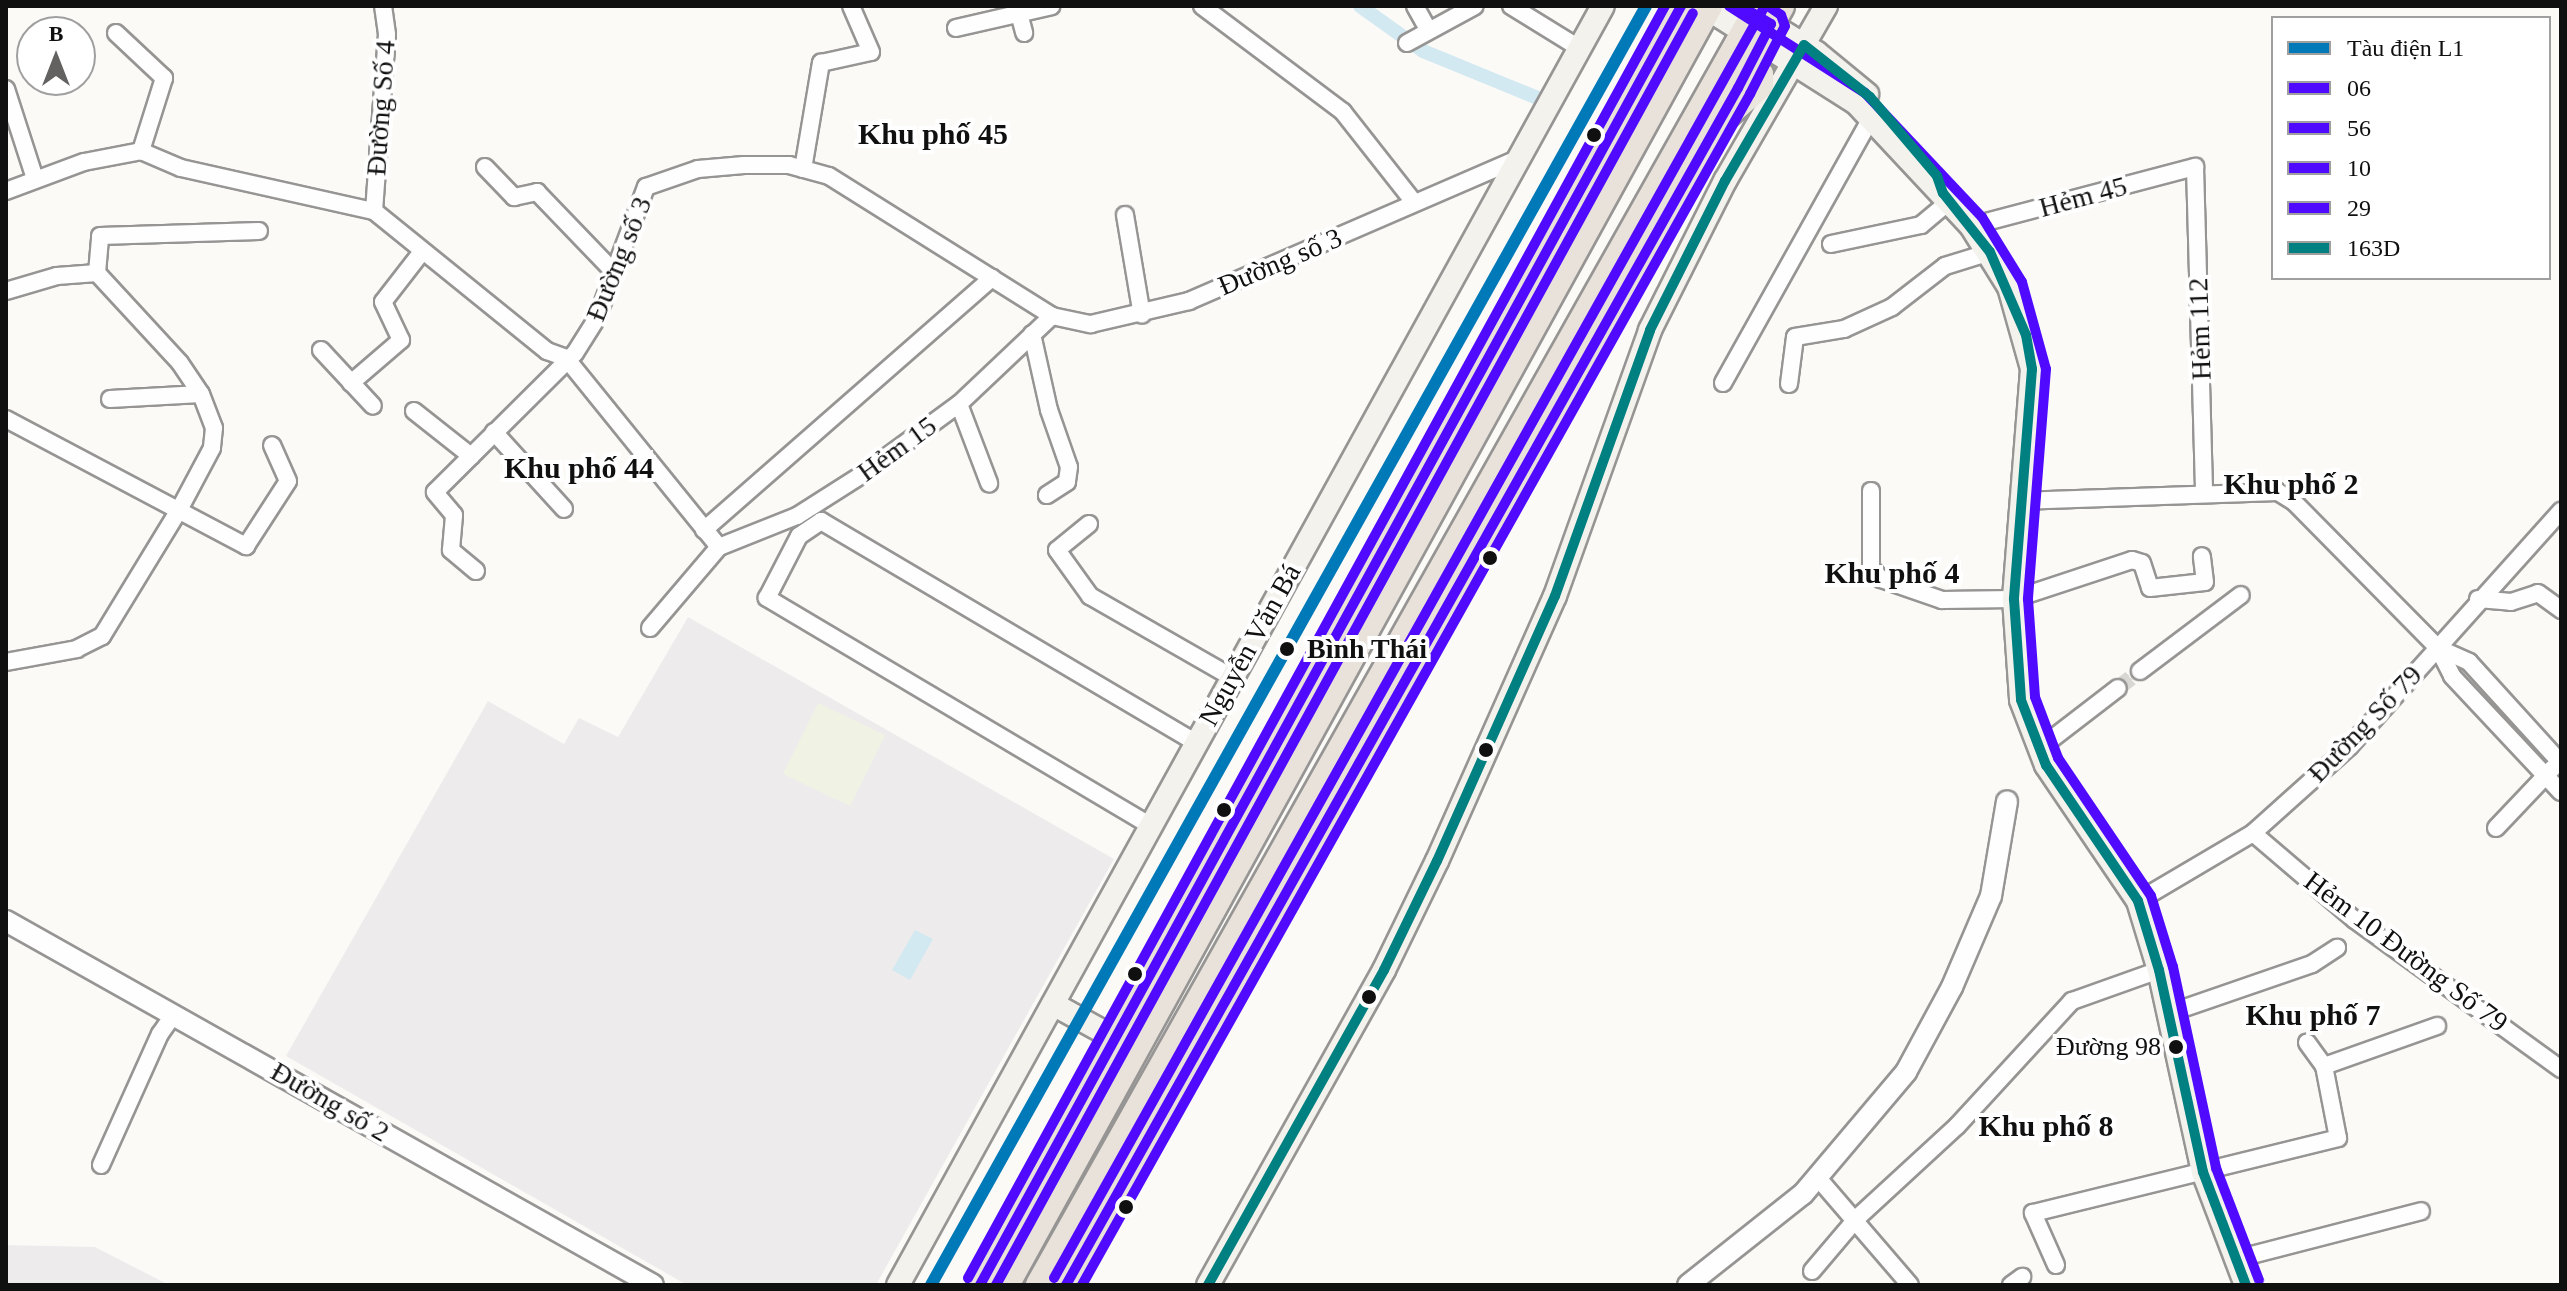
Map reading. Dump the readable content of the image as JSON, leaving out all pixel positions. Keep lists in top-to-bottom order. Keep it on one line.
{"streets":{"main road":["Nguyễn Văn Bá"],"street":["Đường Số 4","Hẻm 45","Đường số 3","Hẻm 112","Hẻm 15","Đường Số 79","Hẻm 10 Đường Số 79","Đường số 2"]},"crossings":[["Hẻm 45","Hẻm 112"],["Đường số 3","Hẻm 15"],["Đường số 3","Nguyễn Văn Bá"],["Đường Số 79","Hẻm 10 Đường Số 79"]],"districts":["Khu phố 45","Khu phố 44","Khu phố 2","Khu phố 4","Khu phố 7","Khu phố 8"],"places":["Bình Thái","Đường 98"],"lines":["metro line L1","transit line 06","transit line 56","transit line 10","transit line 29","transit line 163D"],"legend":["Tàu điện L1","06","56","10","29","163D"],"north":"top"}
